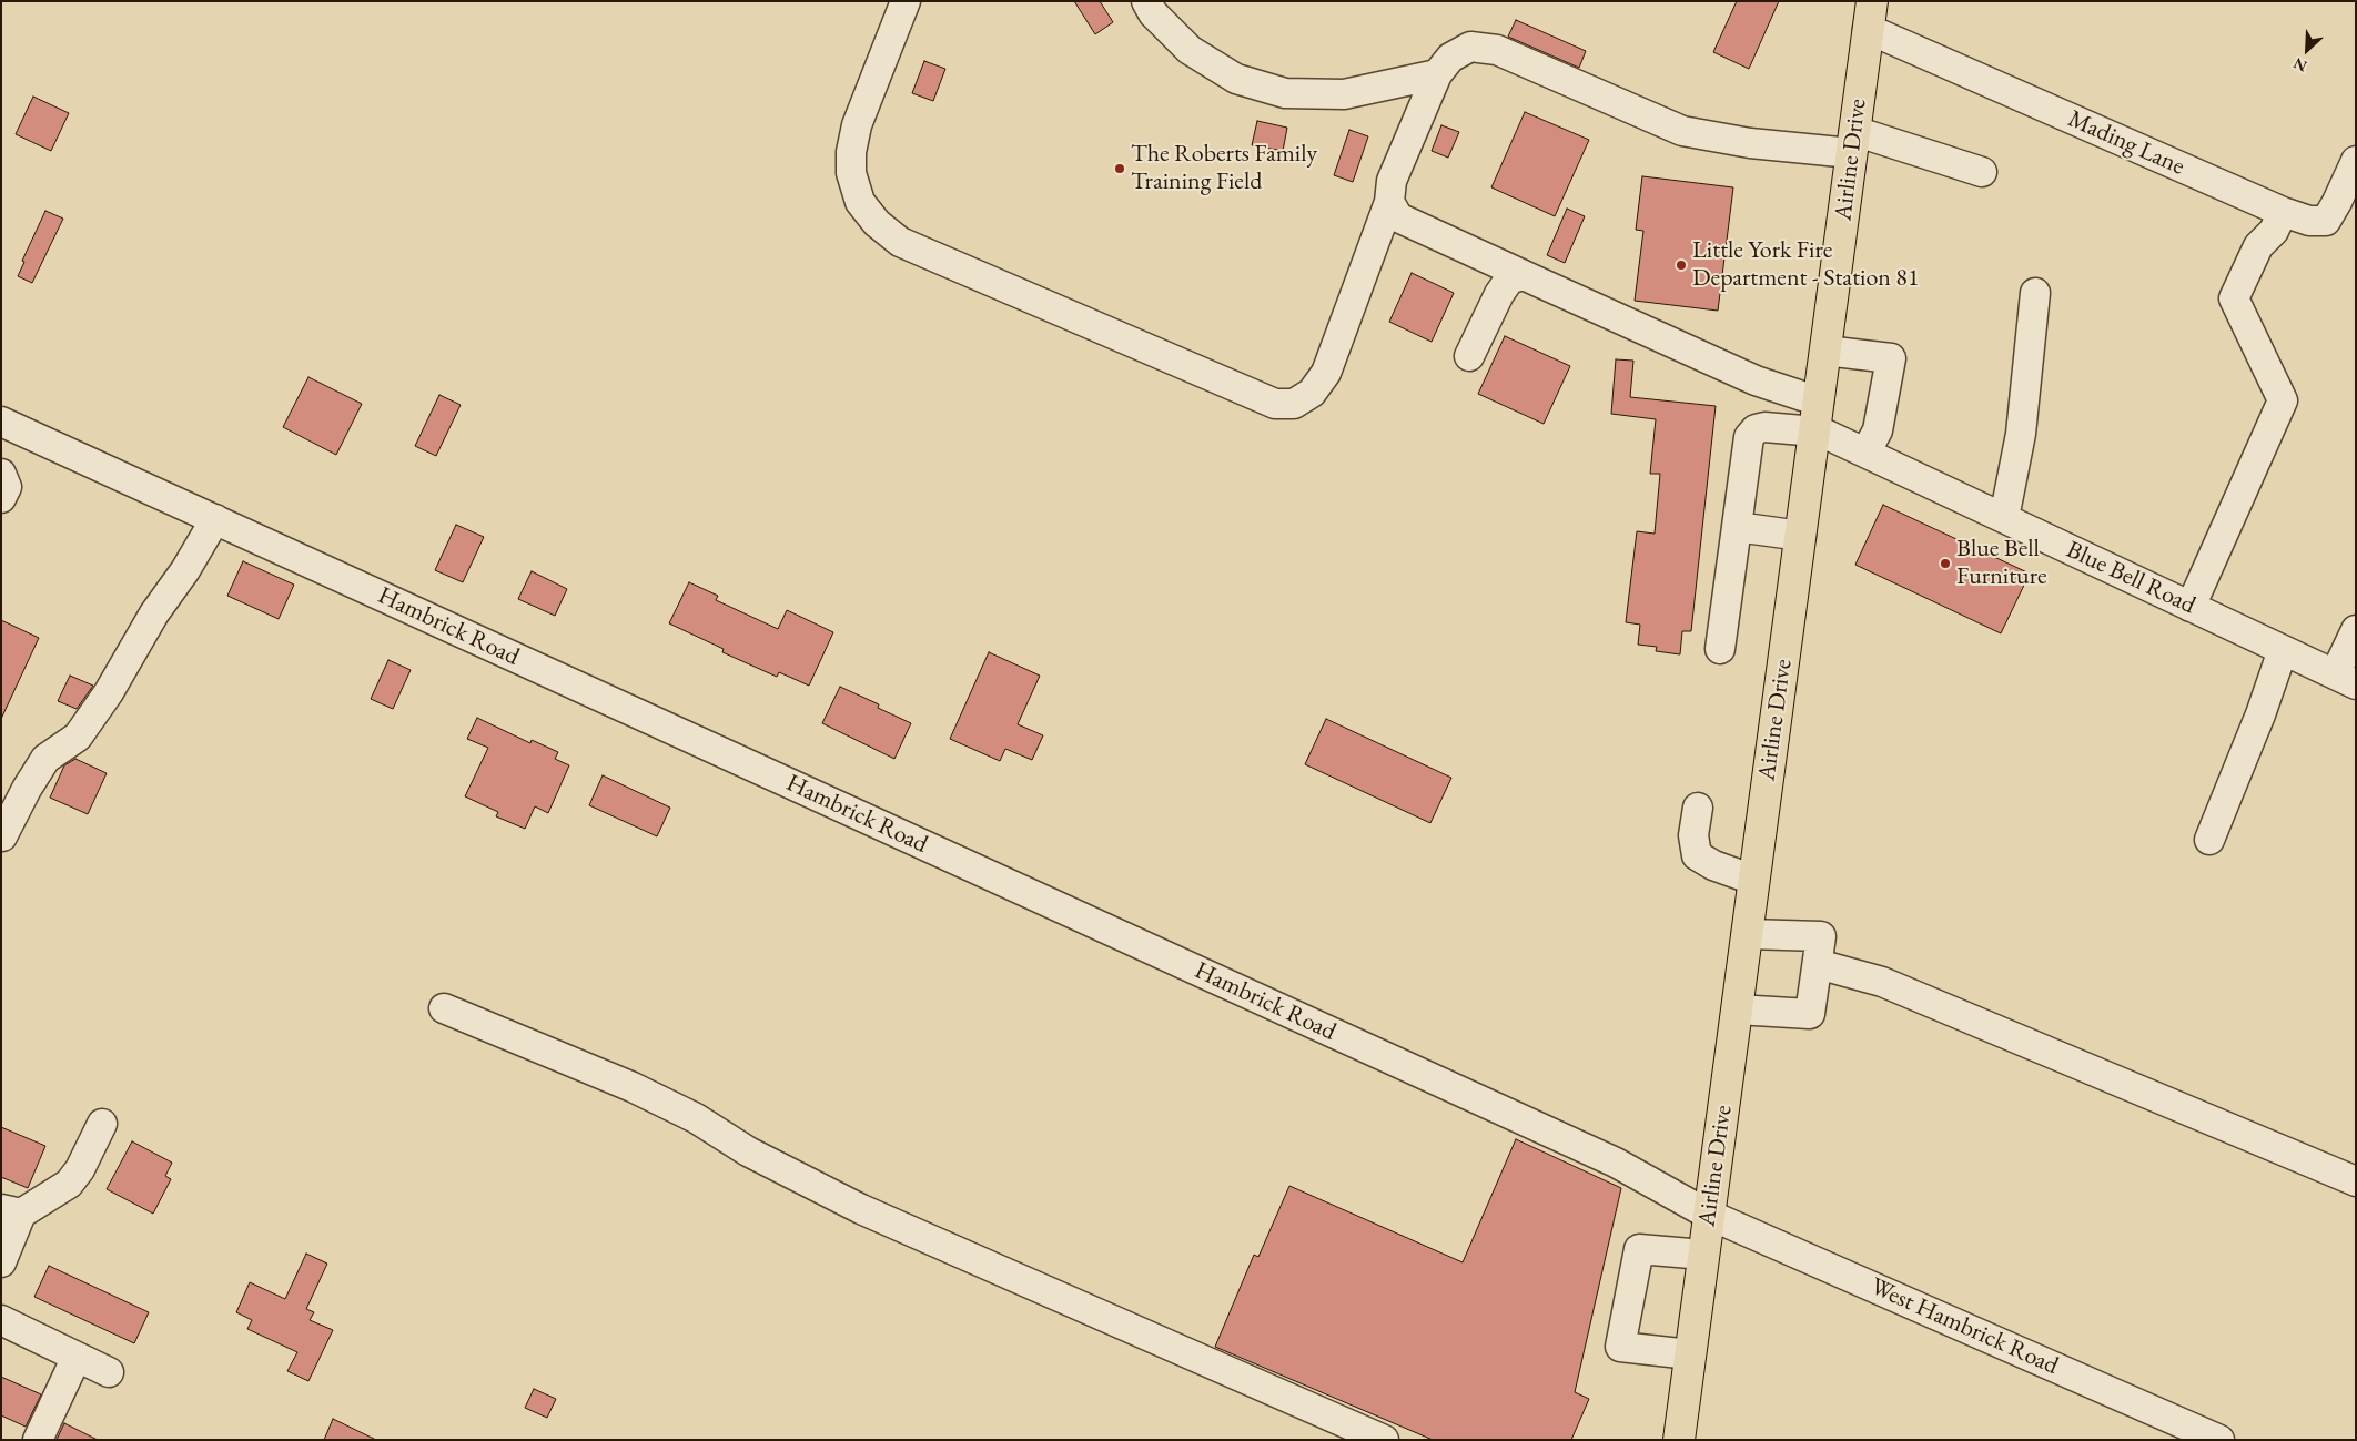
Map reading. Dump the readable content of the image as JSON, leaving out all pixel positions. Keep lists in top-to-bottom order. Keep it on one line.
{"streets":{"main road":["Airline Drive"],"street":["Mading Lane","Blue Bell Road","Hambrick Road","West Hambrick Road"]},"crossings":[["Mading Lane","Airline Drive"],["Airline Drive","Blue Bell Road"],["Airline Drive","Hambrick Road"],["Airline Drive","West Hambrick Road"],["Hambrick Road","West Hambrick Road"]],"places":["The Roberts Family Training Field","Little York Fire Department - Station 81","Blue Bell Furniture"],"north":"bottom left"}
